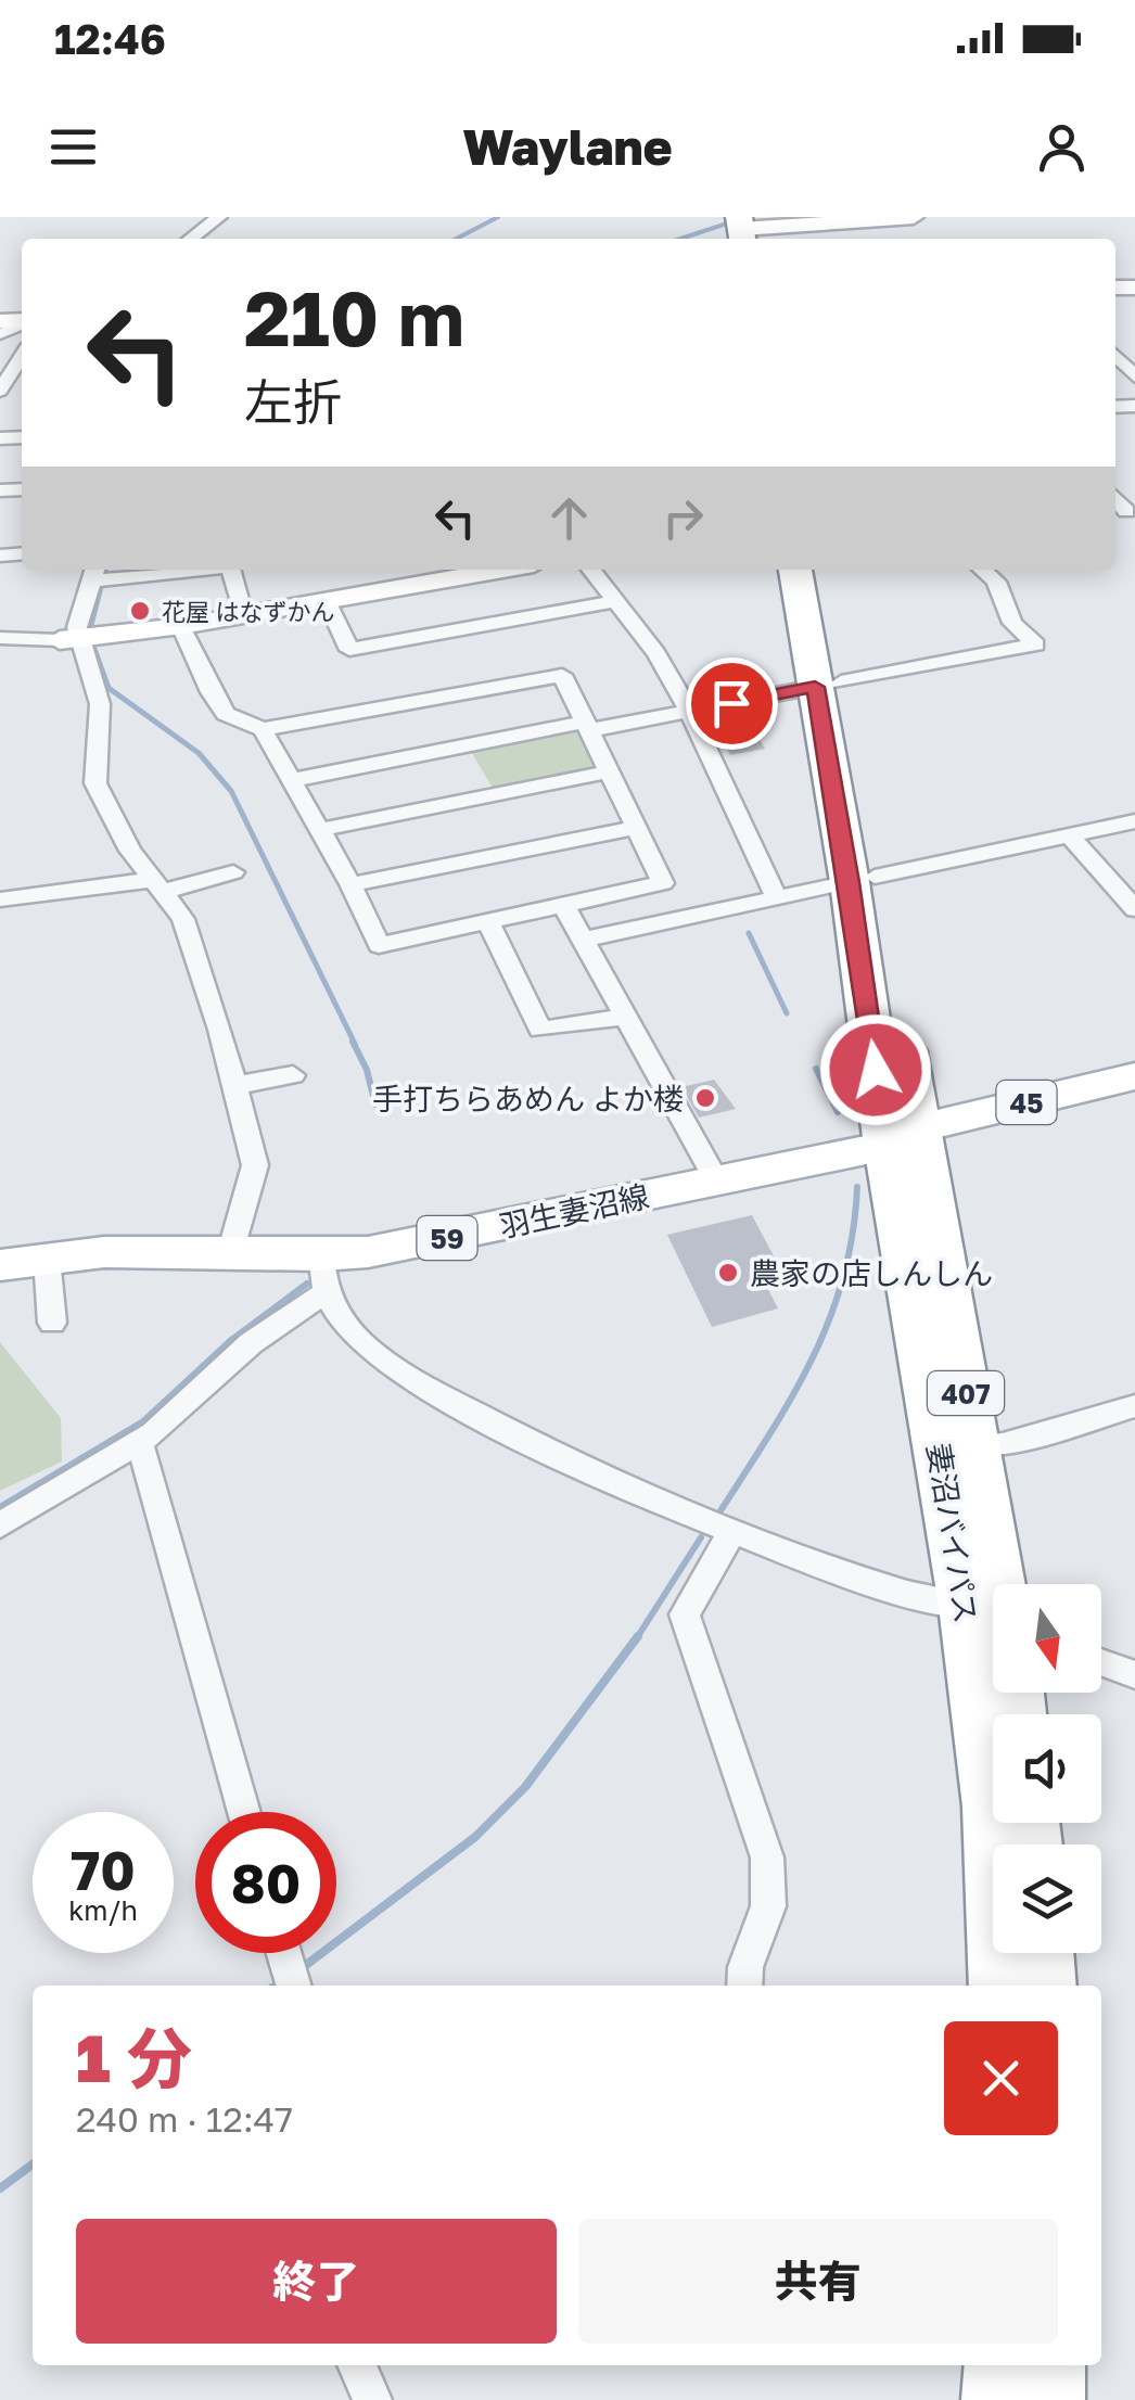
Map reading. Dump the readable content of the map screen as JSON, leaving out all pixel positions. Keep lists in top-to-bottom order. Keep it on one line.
{"streets":{"highway":["407","妻沼バイパス"],"main road":["45","羽生妻沼線","59"]},"crossings":[["45","羽生妻沼線"],["45","妻沼バイパス"],["羽生妻沼線","妻沼バイパス"]],"places":["花屋 はなずかん","手打ちらあめん よか楼","農家の店しんしん"],"north":"bottom","page":{"status":"12:46","header":"Waylane","turn":["210 m","左折"],"speed":"70 km/h","limit":"80","heading":["1 分","240 m · 12:47"],"buttons":["終了","共有"]}}
